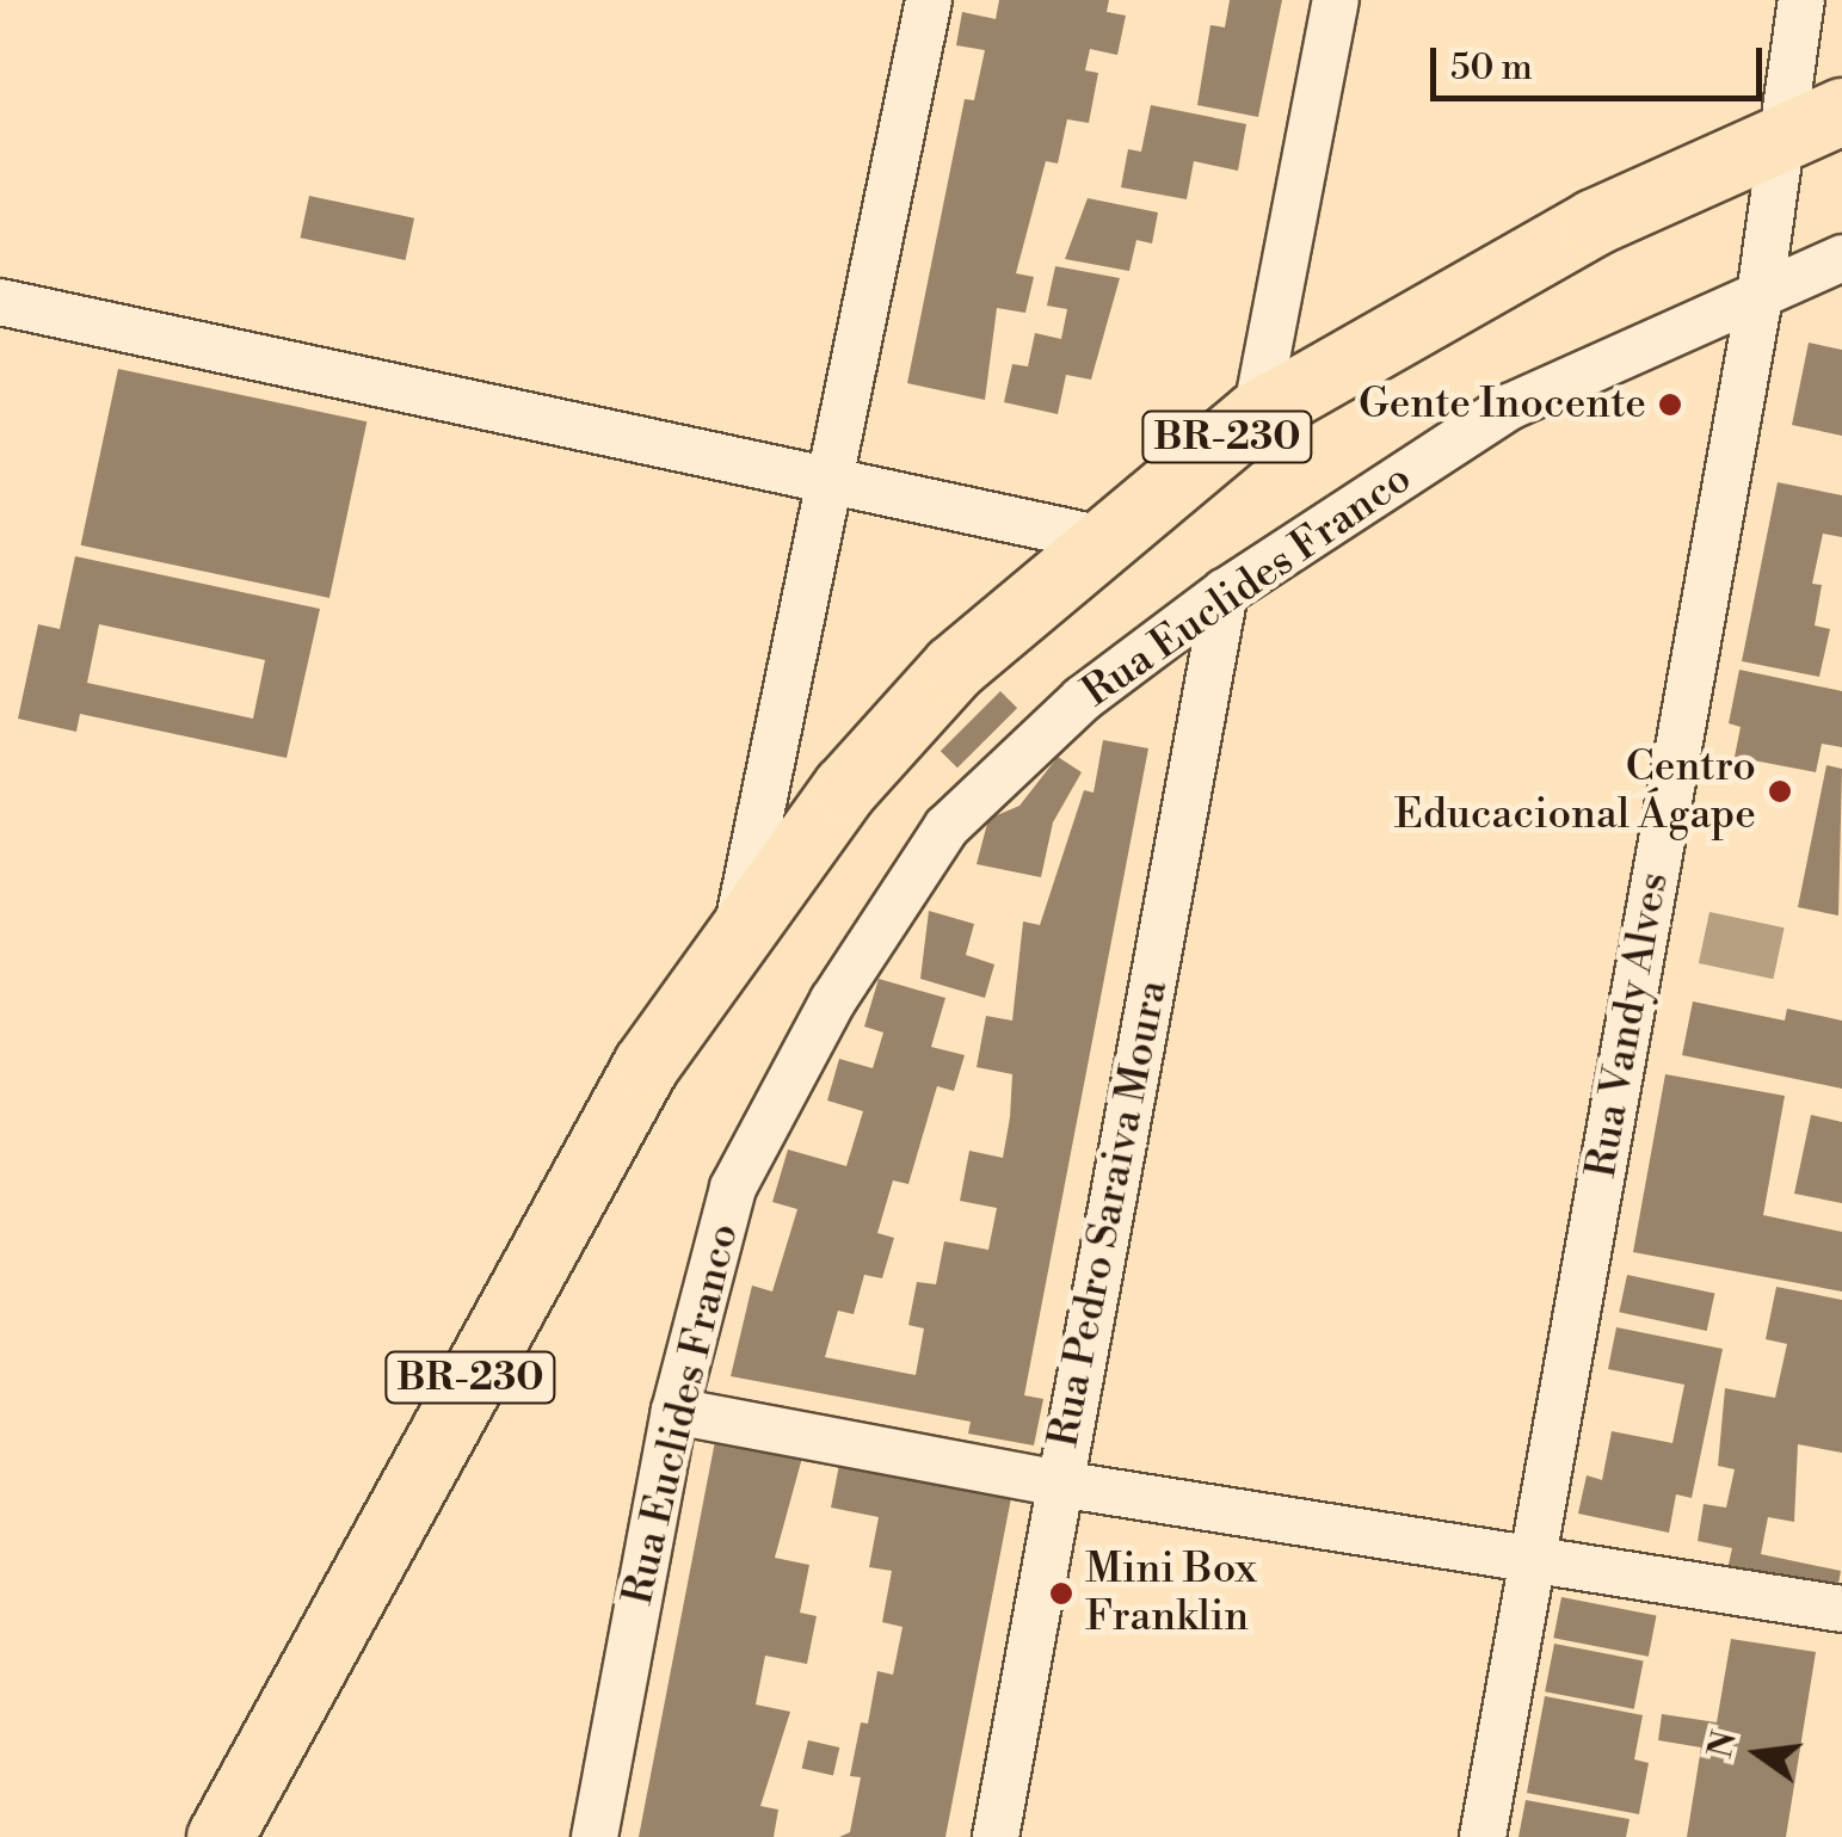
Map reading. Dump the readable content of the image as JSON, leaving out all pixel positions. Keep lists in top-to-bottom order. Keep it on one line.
{"streets":{"highway":["BR-230"],"street":["Rua Euclides Franco","Rua Vandy Alves","Rua Pedro Saraiva Moura"]},"crossings":[["BR-230","Rua Vandy Alves"],["Rua Euclides Franco","Rua Vandy Alves"],["Rua Euclides Franco","Rua Pedro Saraiva Moura"]],"places":["Gente Inocente","Centro Educacional Ágape","Mini Box Franklin"],"scale_bar":"50 m","north":"left"}
